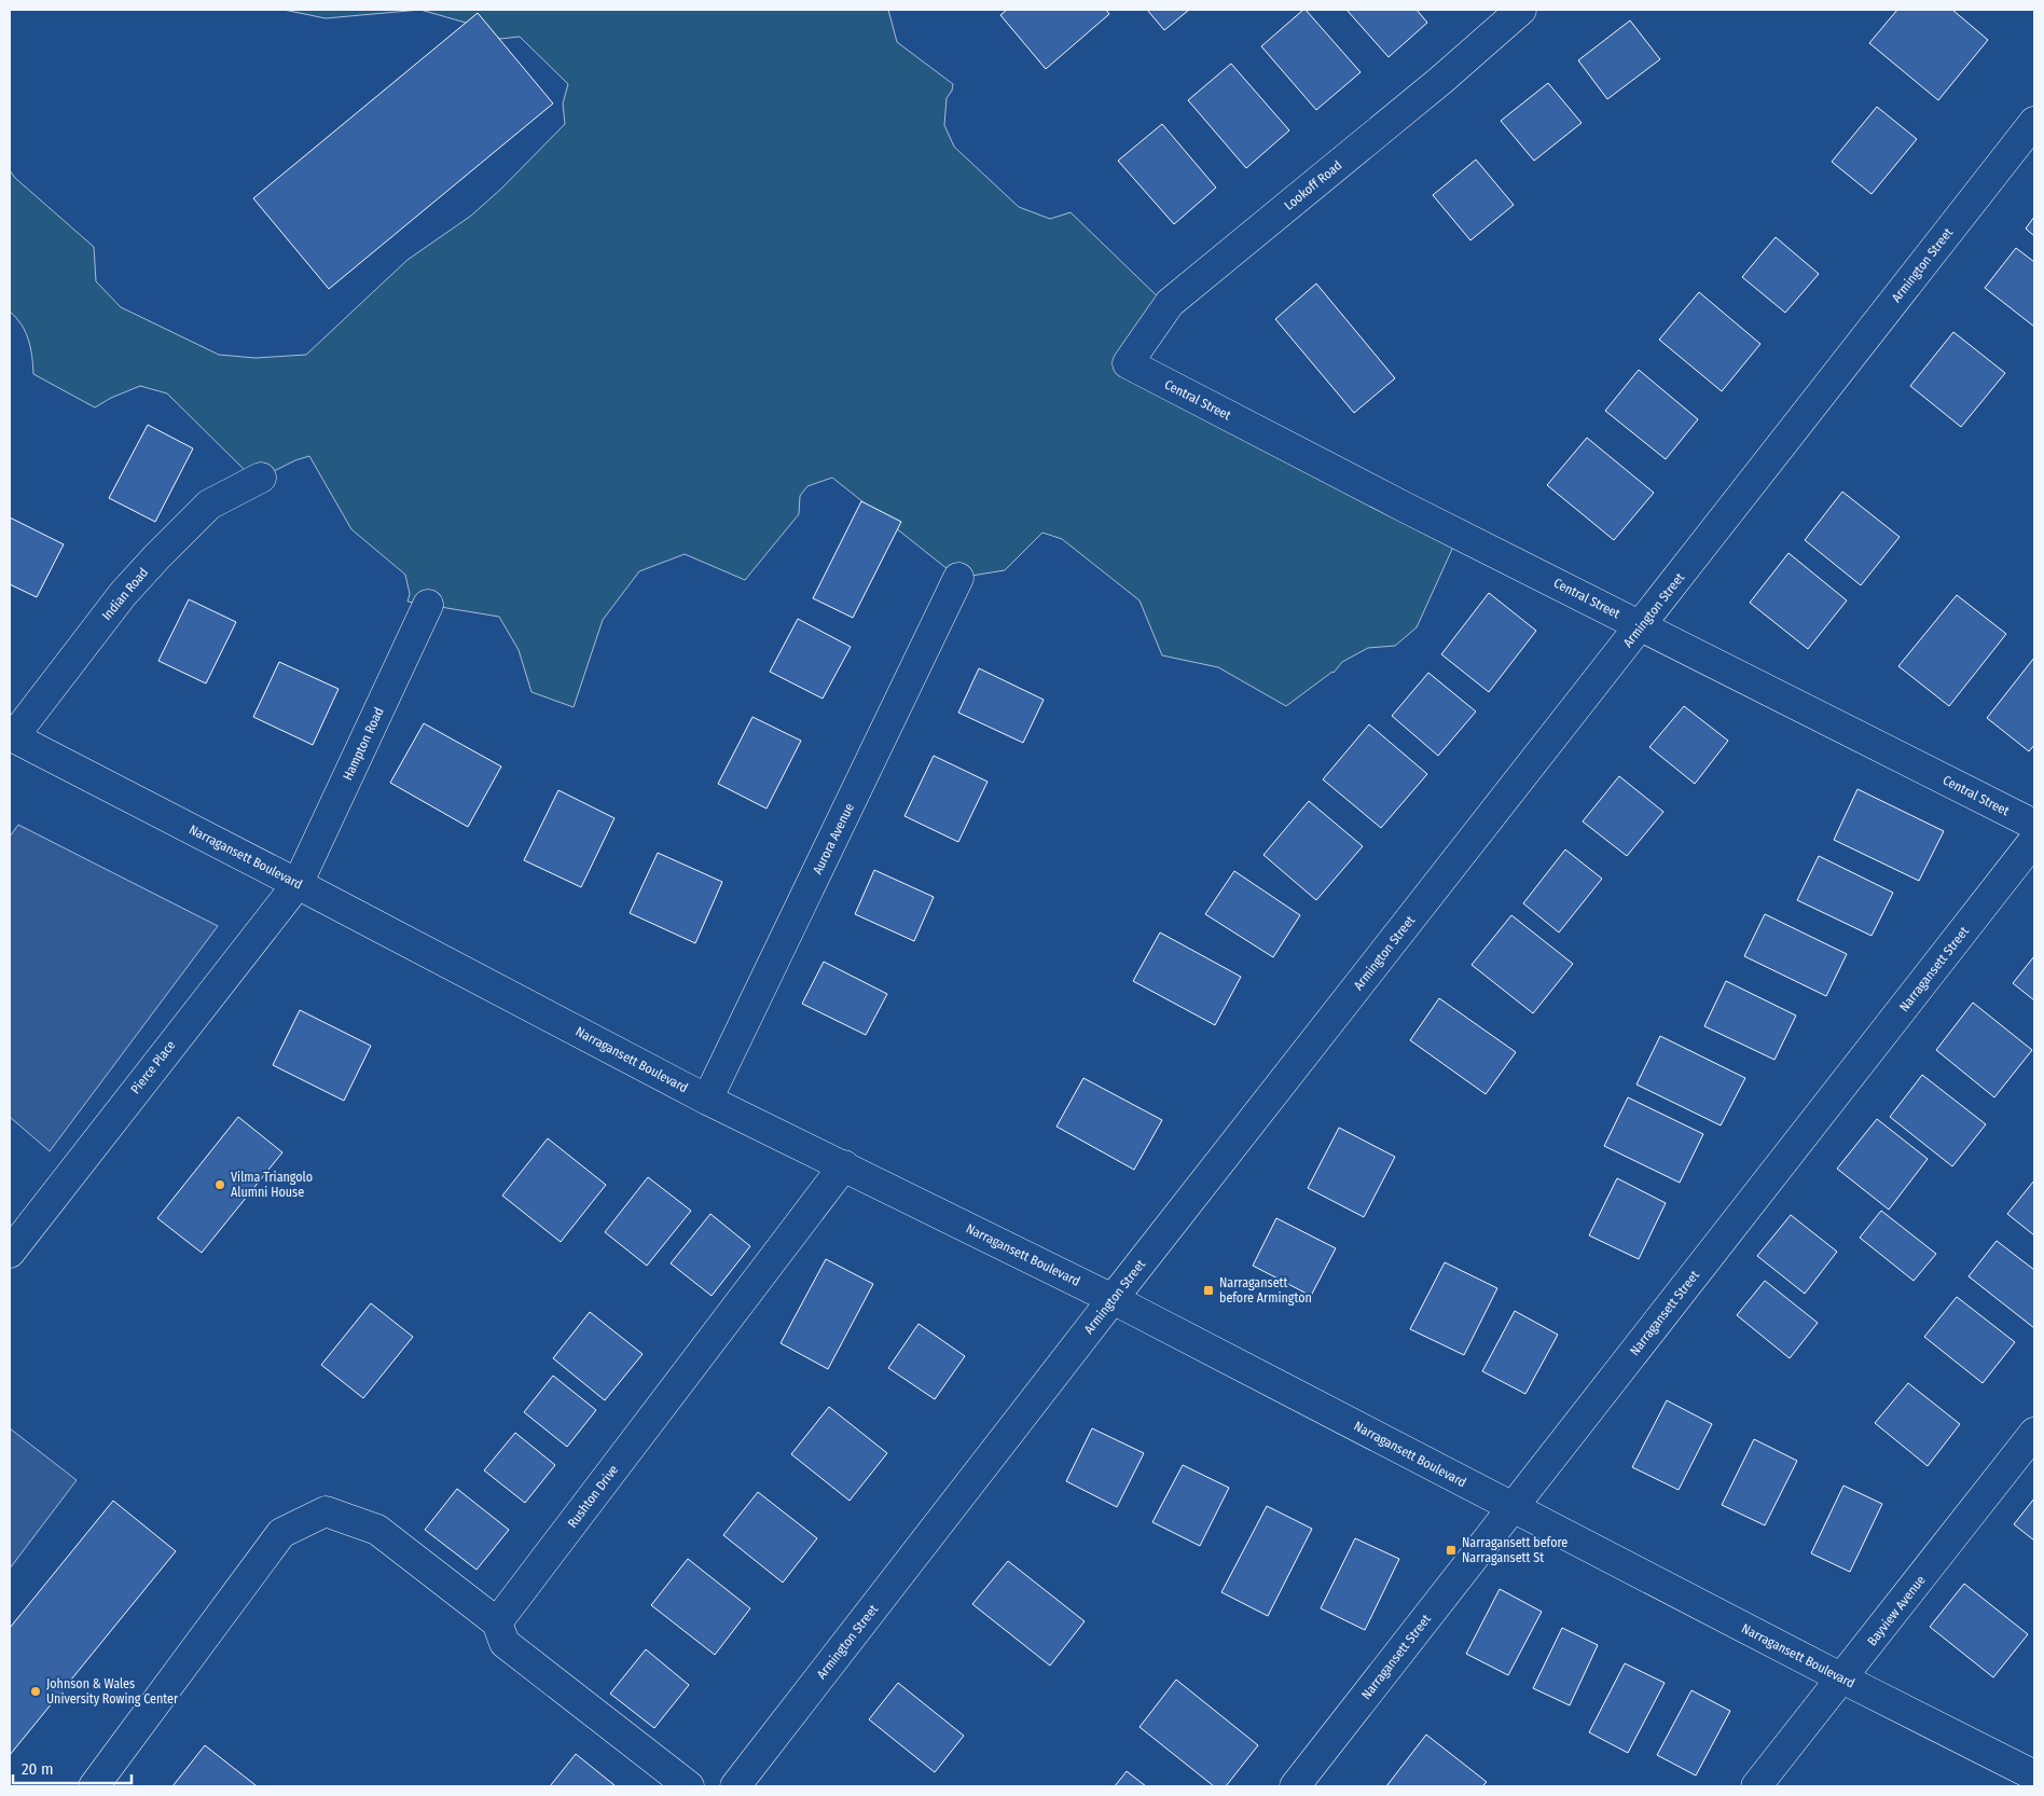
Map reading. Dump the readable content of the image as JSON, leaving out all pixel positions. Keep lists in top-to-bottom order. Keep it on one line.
{"streets":{"street":["Lookoff Road","Armington Street","Central Street","Indian Road","Hampton Road","Aurora Avenue","Narragansett Boulevard","Narragansett Street","Pierce Place","Rushton Drive","Bayview Avenue"]},"crossings":[["Lookoff Road","Central Street"],["Armington Street","Central Street"],["Armington Street","Narragansett Boulevard"],["Indian Road","Narragansett Boulevard"],["Hampton Road","Narragansett Boulevard"],["Hampton Road","Pierce Place"],["Aurora Avenue","Narragansett Boulevard"],["Narragansett Boulevard","Narragansett Street"],["Narragansett Boulevard","Pierce Place"],["Narragansett Boulevard","Rushton Drive"],["Narragansett Boulevard","Bayview Avenue"]],"places":{"other":["Vilma Triangolo Alumni House","Johnson & Wales University Rowing Center"],"transit":["Narragansett before Armington","Narragansett before Narragansett St"]},"scale_bar":"20 m"}
